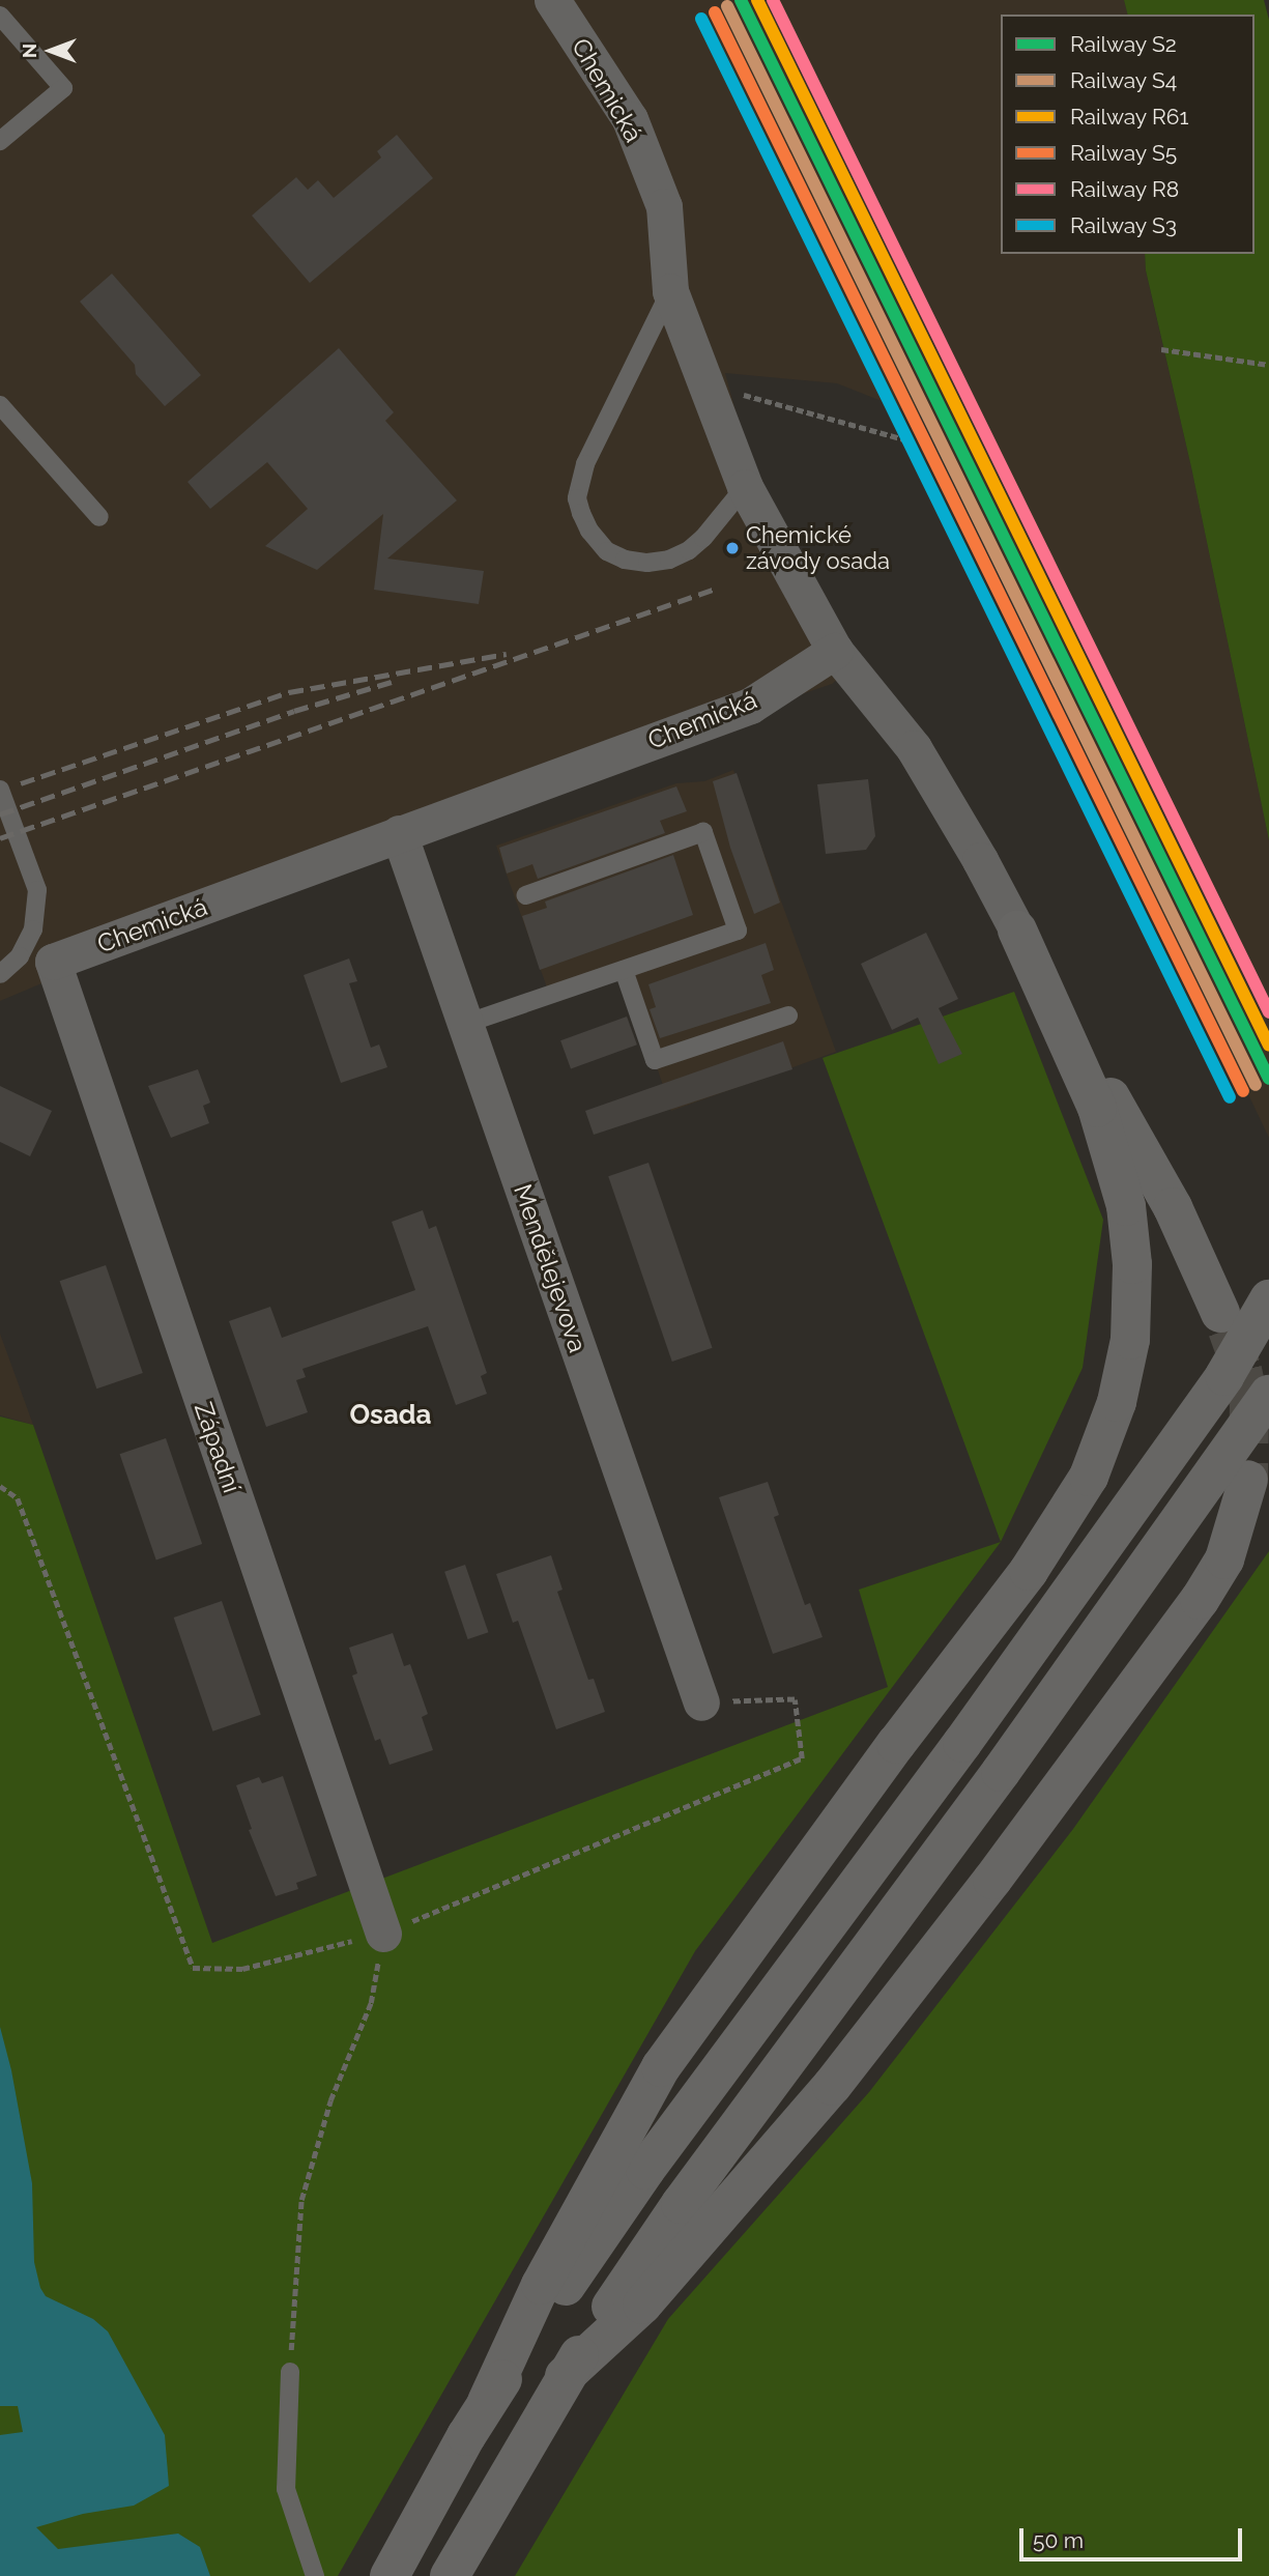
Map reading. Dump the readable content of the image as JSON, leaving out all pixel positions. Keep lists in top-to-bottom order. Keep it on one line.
{"streets":{"street":["Chemická","Mendělejevova","Západní"]},"crossings":[["Chemická","Mendělejevova"],["Chemická","Západní"]],"districts":["Osada"],"places":["Chemické závody osada"],"lines":["rail line S2","rail line R61","rail line R8","rail line S4","rail line S5","rail line S3"],"legend":["Railway S2","Railway S4","Railway R61","Railway S5","Railway R8","Railway S3"],"scale_bar":"50 m","north":"left"}
